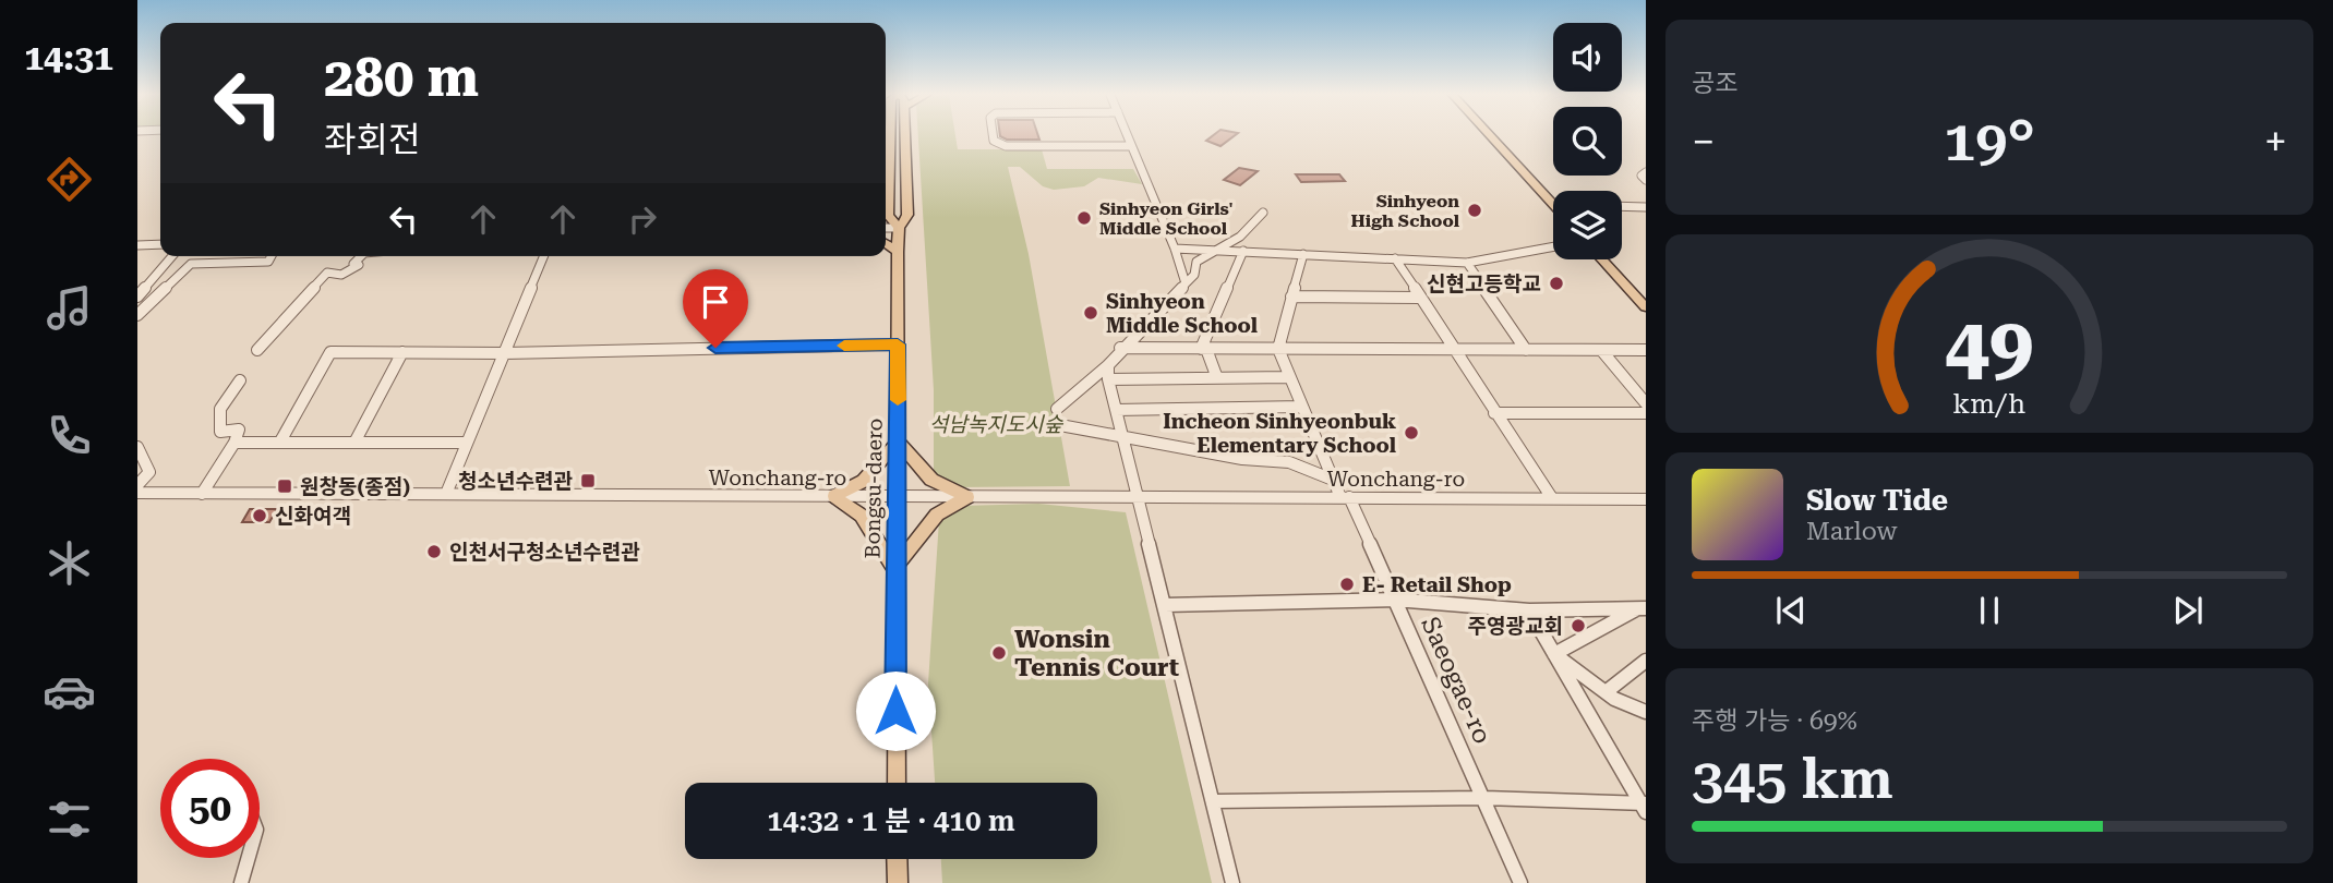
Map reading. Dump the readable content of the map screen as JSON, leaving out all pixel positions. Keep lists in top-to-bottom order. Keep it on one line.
{"streets":{"main road":["Bongsu-daero"],"street":["Wonchang-ro","Saeogae-ro"]},"crossings":[["Wonchang-ro","Bongsu-daero"],["Wonchang-ro","Saeogae-ro"]],"parks":["석남녹지도시숲"],"places":{"other":["Sinhyeon High School","Sinhyeon Girls' Middle School","신현고등학교","Sinhyeon Middle School","Incheon Sinhyeonbuk Elementary School","신화여객","인천서구청소년수련관","E- Retail Shop","주영광교회","Wonsin Tennis Court"],"transit":["청소년수련관","원창동(종점)"]},"page":{"tabs":"14:31","tile":["공조",["주행 가능 · 69%","345 km"]],"turn":["280 m","좌회전"],"heat":["−","19°","+"],"song":["Slow Tide","Marlow"],"limit":"50","trip":"14:32 · 1 분 · 410 m","gauge":["49","km/h"]}}
